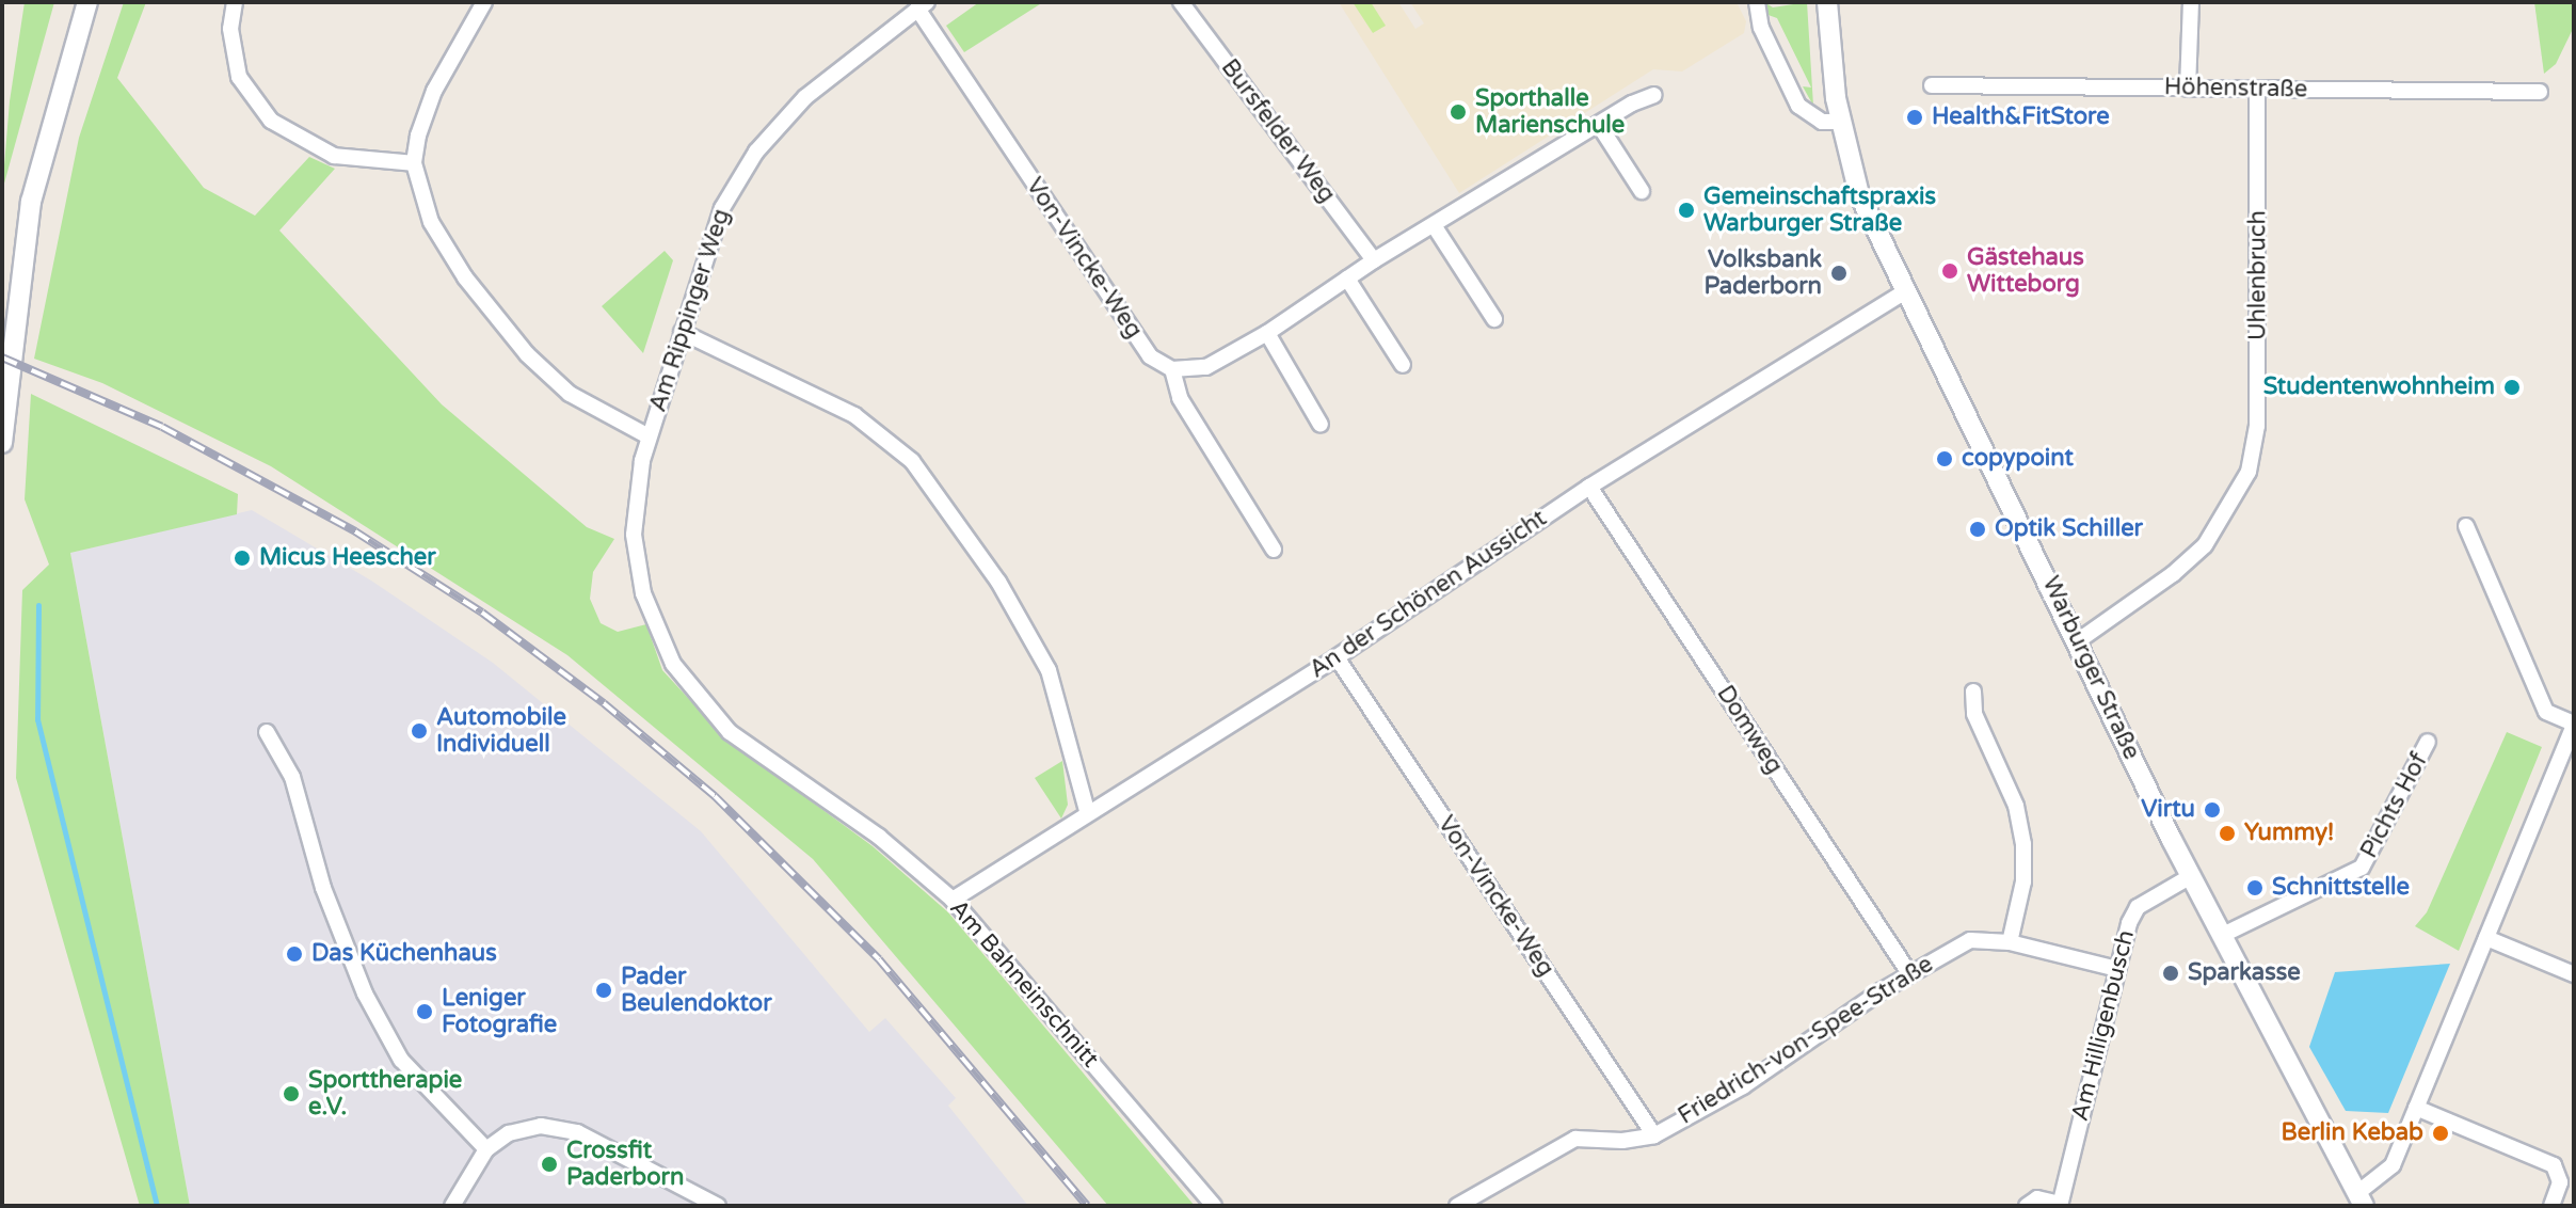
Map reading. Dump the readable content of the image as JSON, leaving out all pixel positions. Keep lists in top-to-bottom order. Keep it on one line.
{"streets":{"main road":["Warburger Straße"],"street":["Höhenstraße","Bursfelder Weg","Von-Vincke-Weg","Uhlenbruch","Am Rippinger Weg","An der Schönen Aussicht","Domweg","Pichts Hof","Am Bahneinschnitt","Am Hilligenbusch","Friedrich-von-Spee-Straße"]},"crossings":[["Höhenstraße","Uhlenbruch"],["Von-Vincke-Weg","Am Rippinger Weg"],["Von-Vincke-Weg","An der Schönen Aussicht"],["Von-Vincke-Weg","Friedrich-von-Spee-Straße"],["Uhlenbruch","Warburger Straße"],["Am Rippinger Weg","Am Bahneinschnitt"],["An der Schönen Aussicht","Warburger Straße"],["An der Schönen Aussicht","Domweg"],["An der Schönen Aussicht","Am Bahneinschnitt"],["Warburger Straße","Pichts Hof"],["Warburger Straße","Am Hilligenbusch"],["Domweg","Friedrich-von-Spee-Straße"],["Am Hilligenbusch","Friedrich-von-Spee-Straße"]],"places":["Sporthalle Marienschule","Health&FitStore","Gemeinschaftspraxis Warburger Straße","Gästehaus Witteborg","Volksbank Paderborn","Studentenwohnheim","copypoint","Optik Schiller","Micus Heescher","Automobile Individuell","Virtu","Yummy!","Schnittstelle","Das Küchenhaus","Sparkasse","Pader Beulendoktor","Leniger Fotografie","Sporttherapie e.V.","Berlin Kebab","Crossfit Paderborn"]}
